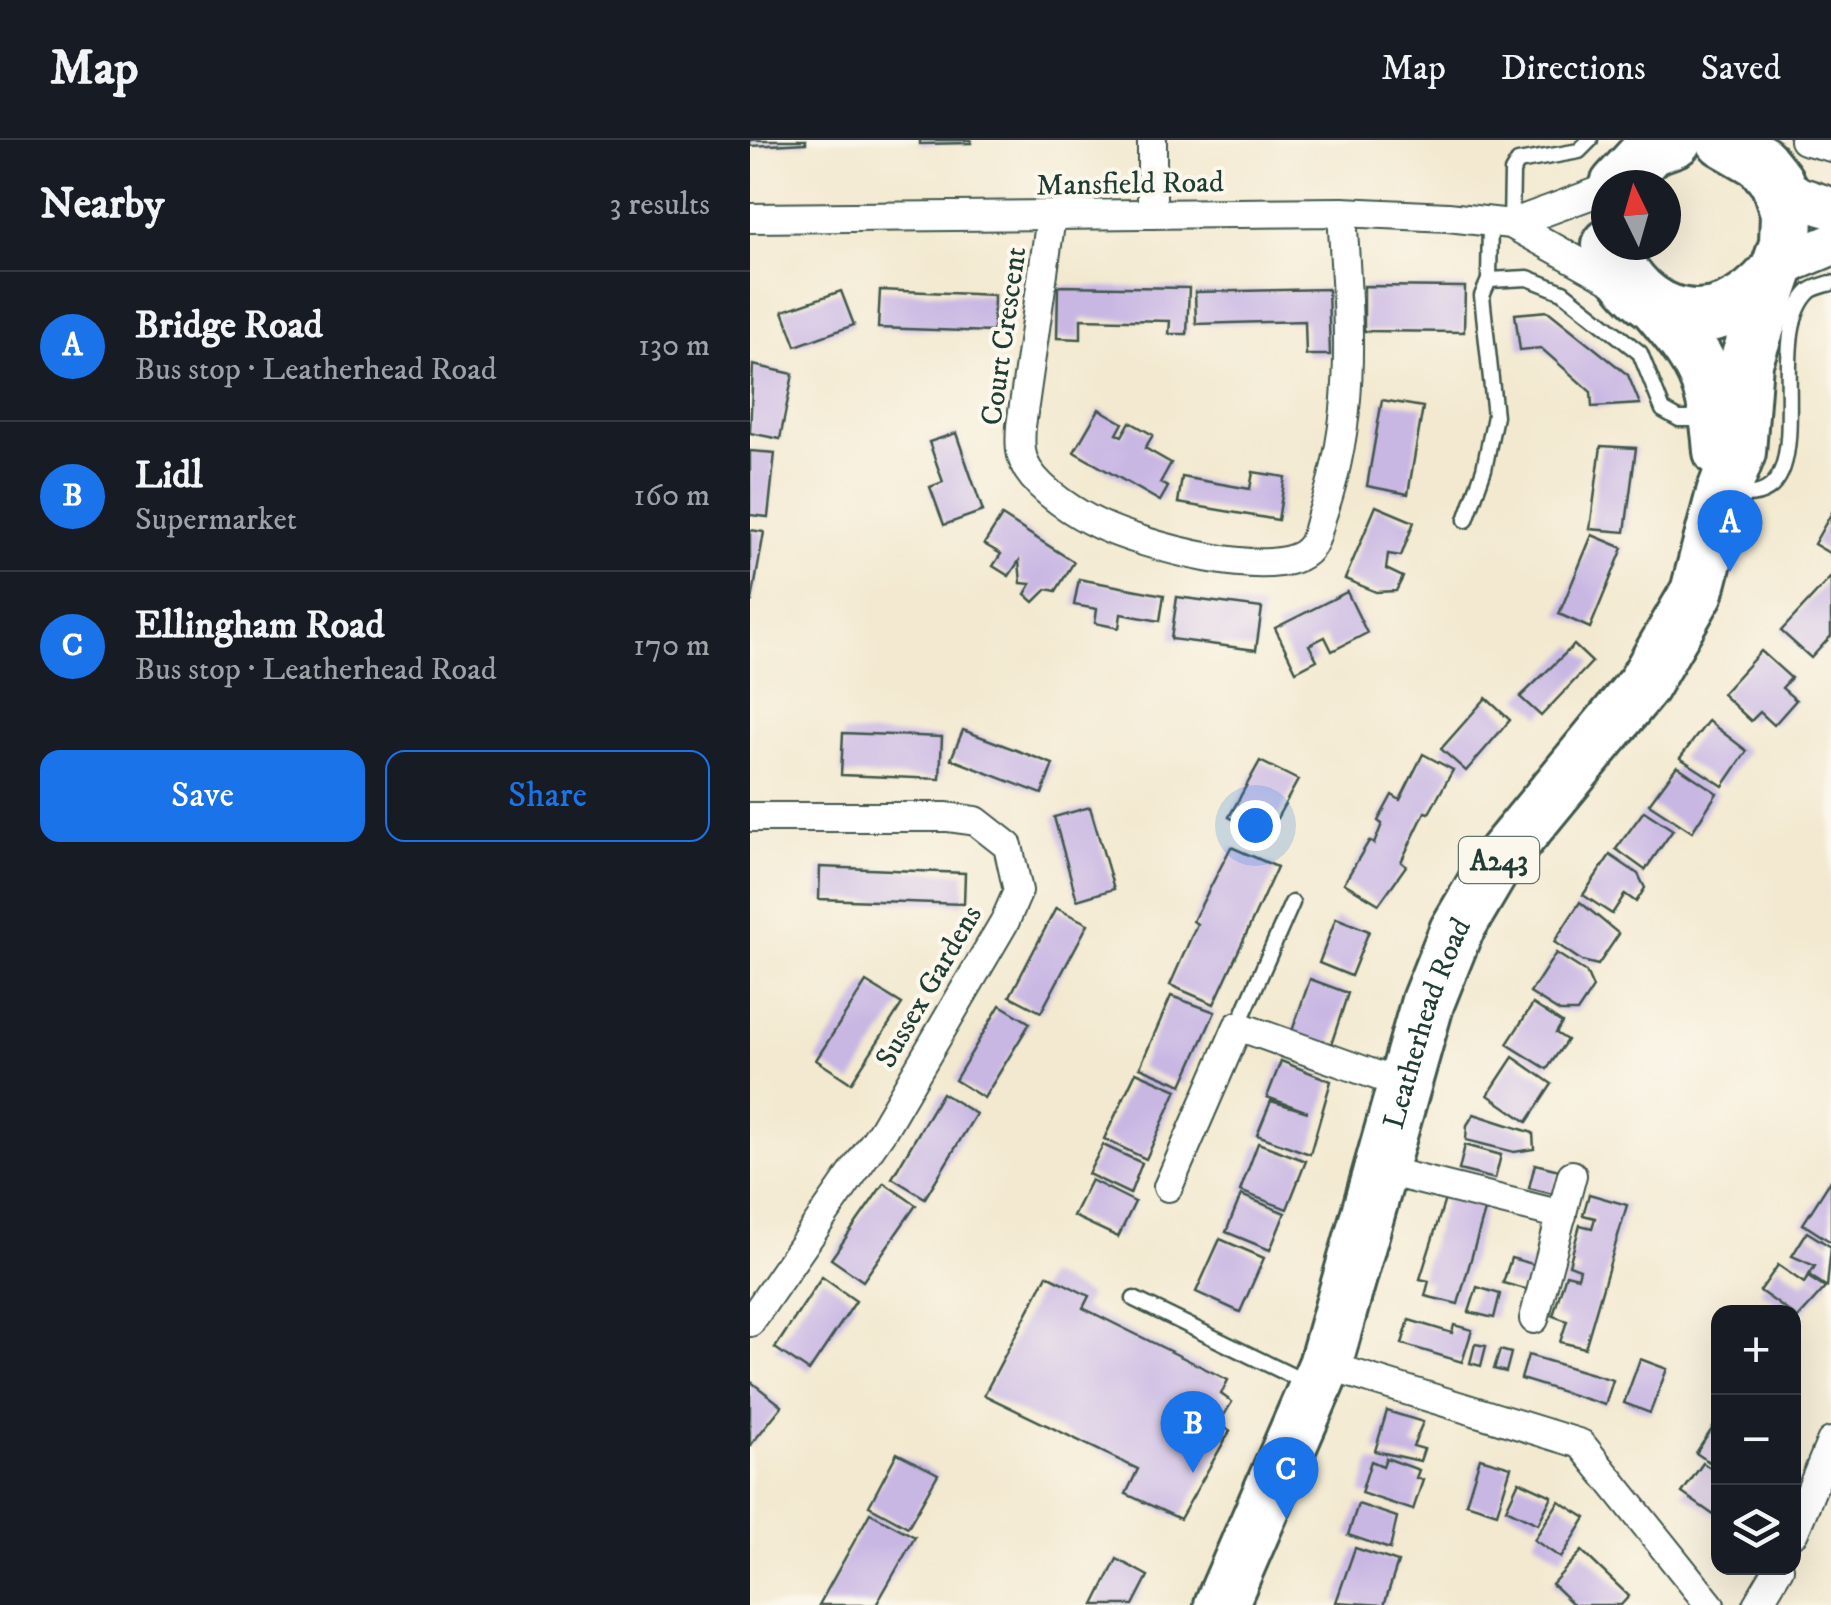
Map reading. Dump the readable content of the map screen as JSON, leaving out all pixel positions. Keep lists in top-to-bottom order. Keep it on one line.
{"streets":{"highway":["A243","Leatherhead Road"],"street":["Mansfield Road","Court Crescent","Sussex Gardens"]},"crossings":[["Mansfield Road","Court Crescent"],["Mansfield Road","A243"],["A243","Leatherhead Road"]],"north":"top","page":{"header":"Map","nav":["Map","Directions","Saved"],"heading":["Nearby","3 results"],"list":[{"mark":"A","name":"Bridge Road","note":"Bus stop · Leatherhead Road","value":"130 m"},{"mark":"B","name":"Lidl","note":"Supermarket","value":"160 m"},{"mark":"C","name":"Ellingham Road","note":"Bus stop · Leatherhead Road","value":"170 m"}],"pins":["A","B","C"],"buttons":["Save","Share"],"map_buttons":["+","−"]}}
